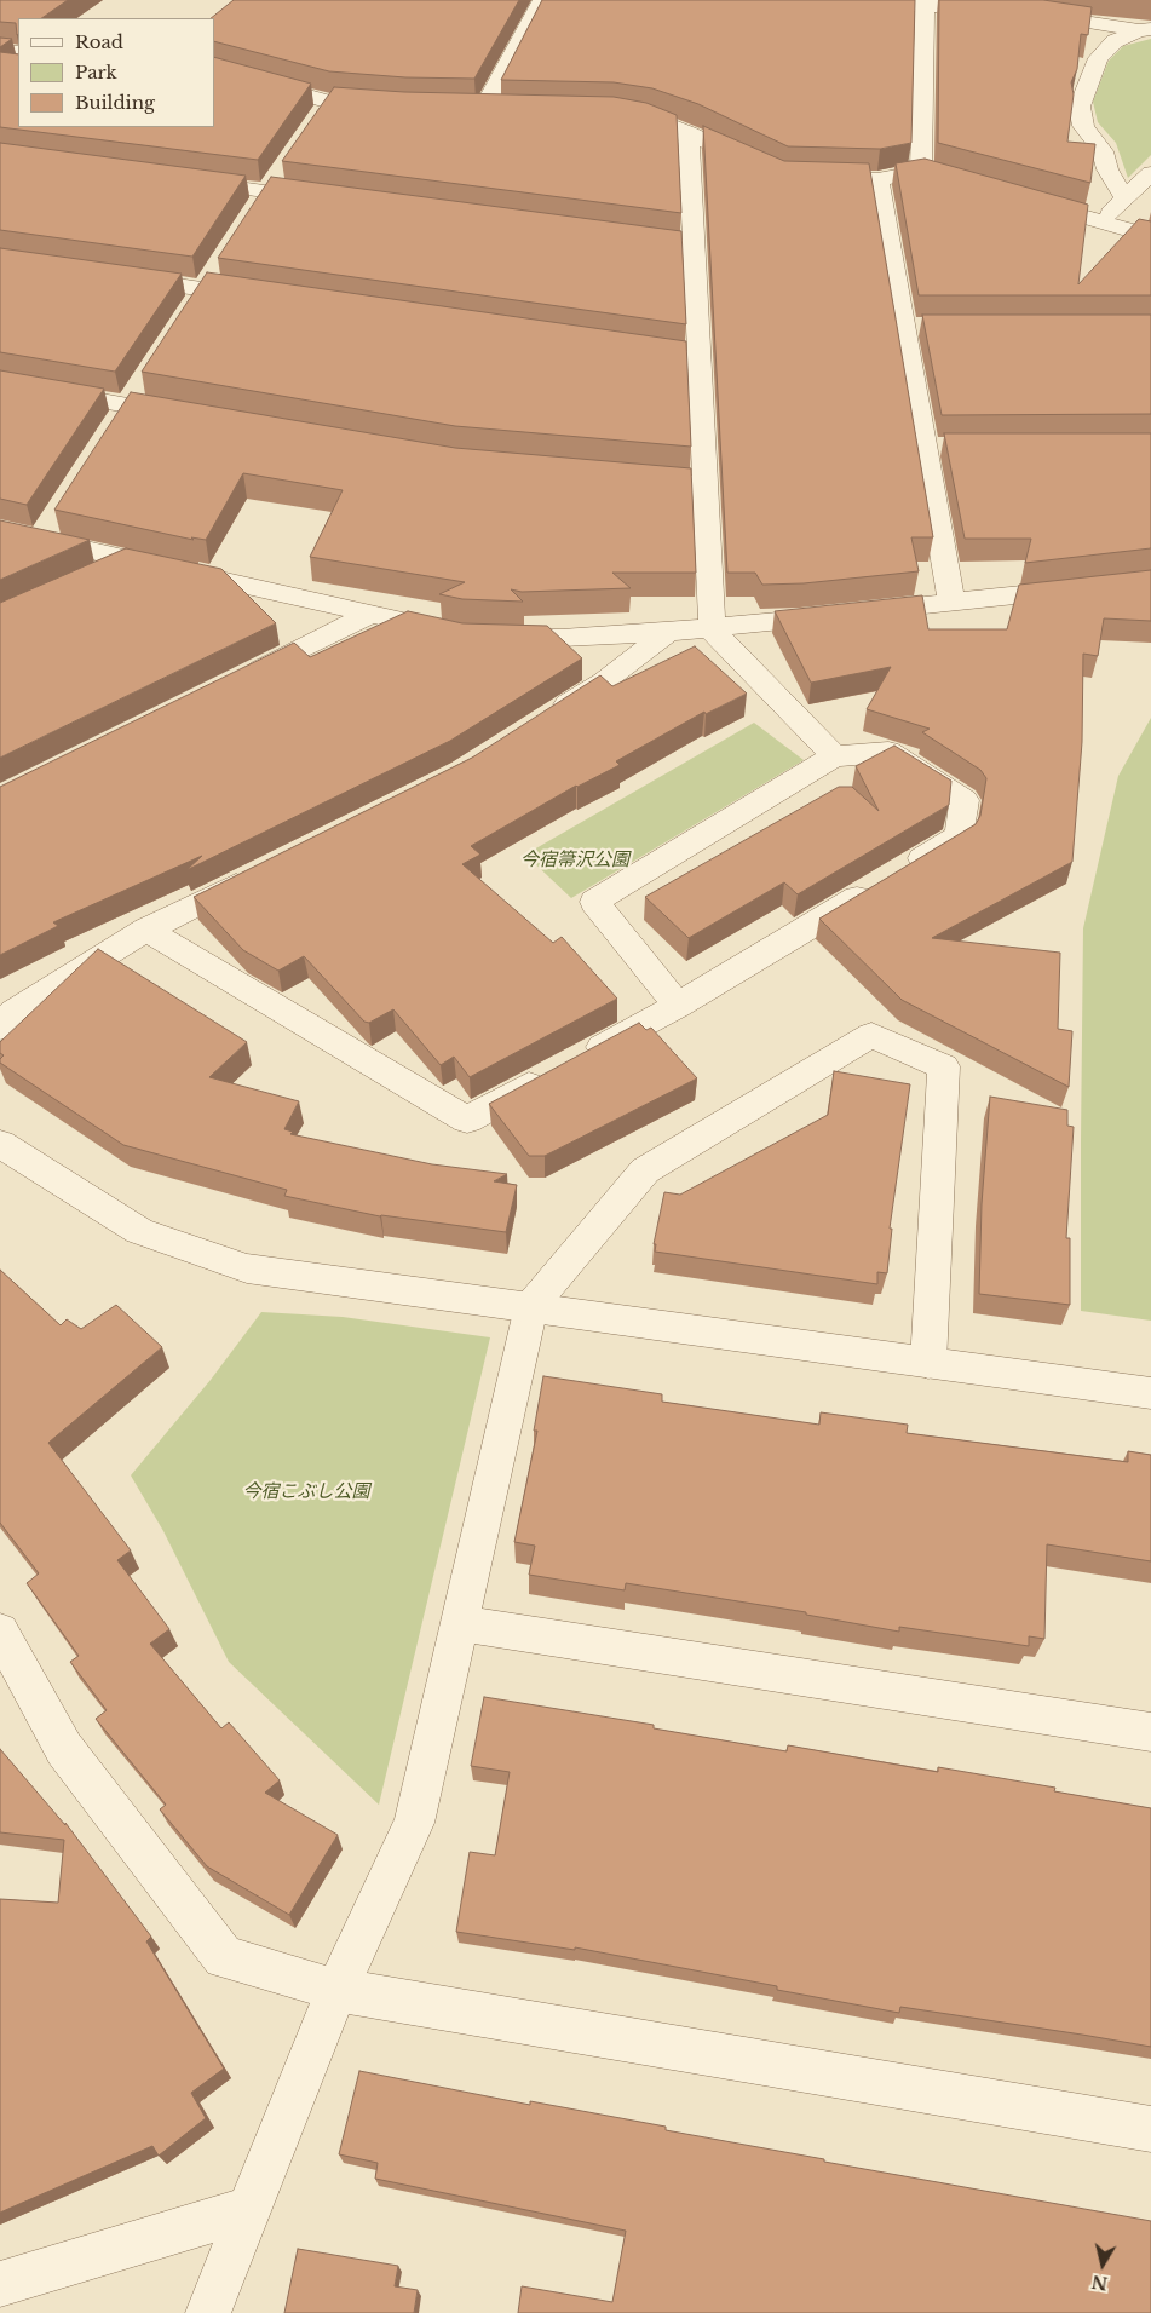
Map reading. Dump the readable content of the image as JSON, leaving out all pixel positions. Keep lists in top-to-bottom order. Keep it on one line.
{"parks":["今宿箒沢公園","今宿こぶし公園"],"legend":["Road","Park","Building"],"north":"bottom"}
